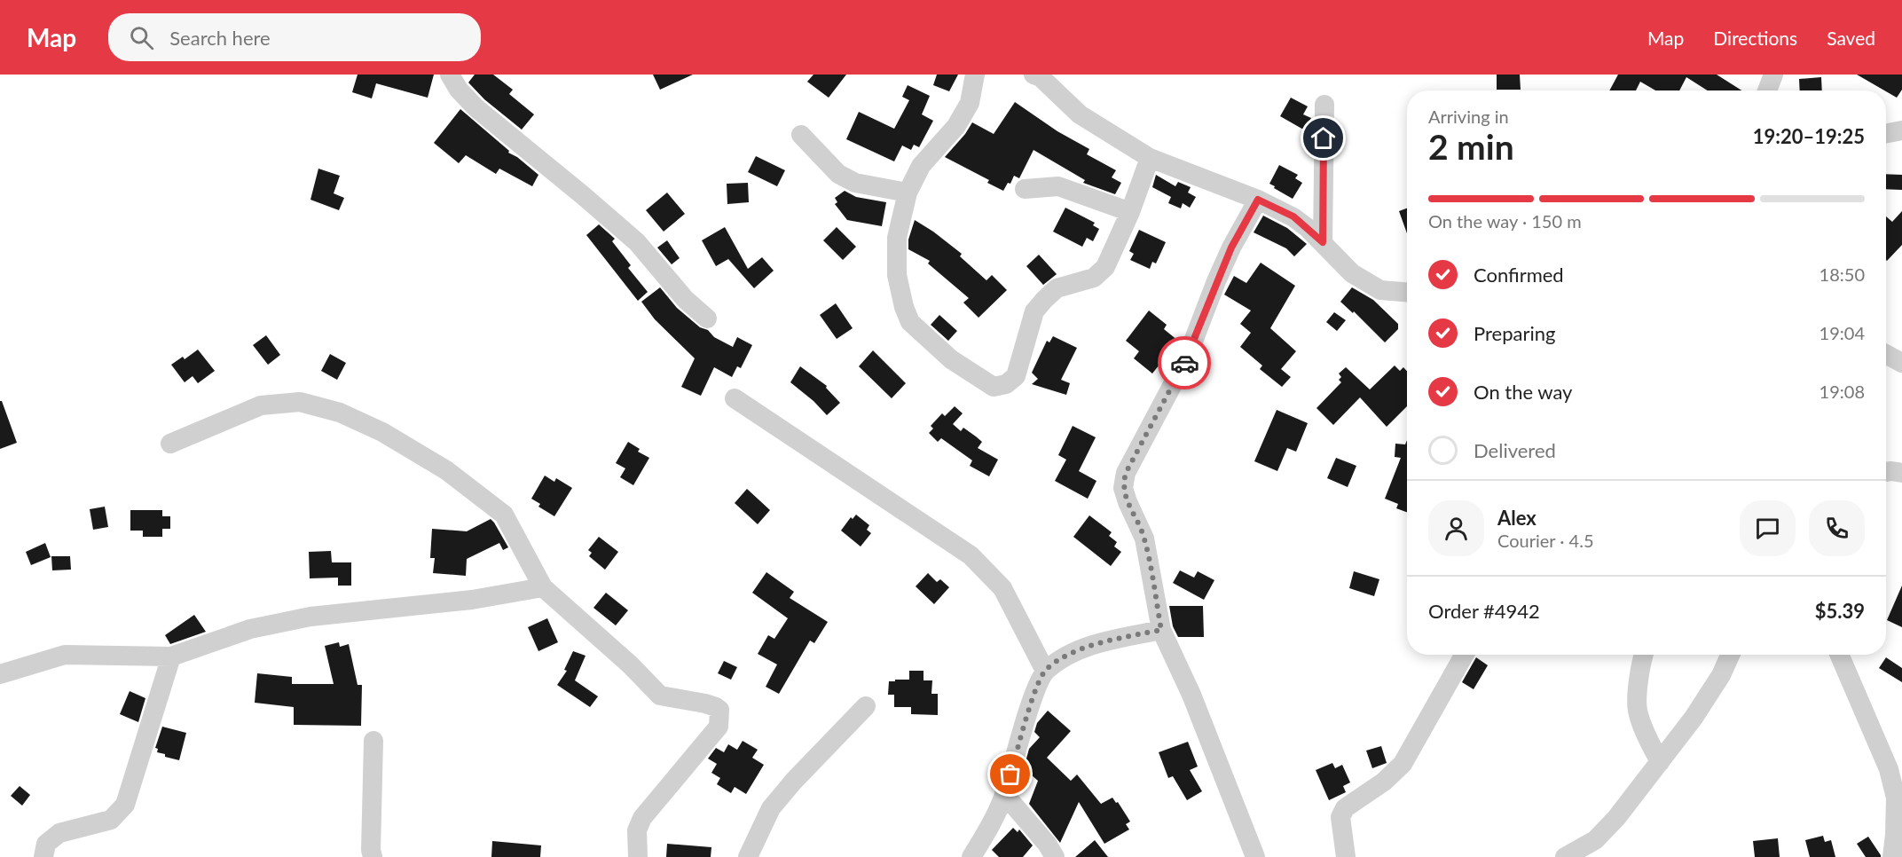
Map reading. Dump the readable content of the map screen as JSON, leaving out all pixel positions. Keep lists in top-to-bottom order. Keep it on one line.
{"page":{"header":"Map","search":"Search here","nav":["Map","Directions","Saved"],"heading":["2 min","Arriving in","19:20–19:25"],"panel":["Alex","Courier · 4.5","Order #4942","$5.39"],"bar":"On the way · 150 m","list":[["Confirmed","18:50"],["Preparing","19:04"],["On the way","19:08"],"Delivered"]}}
